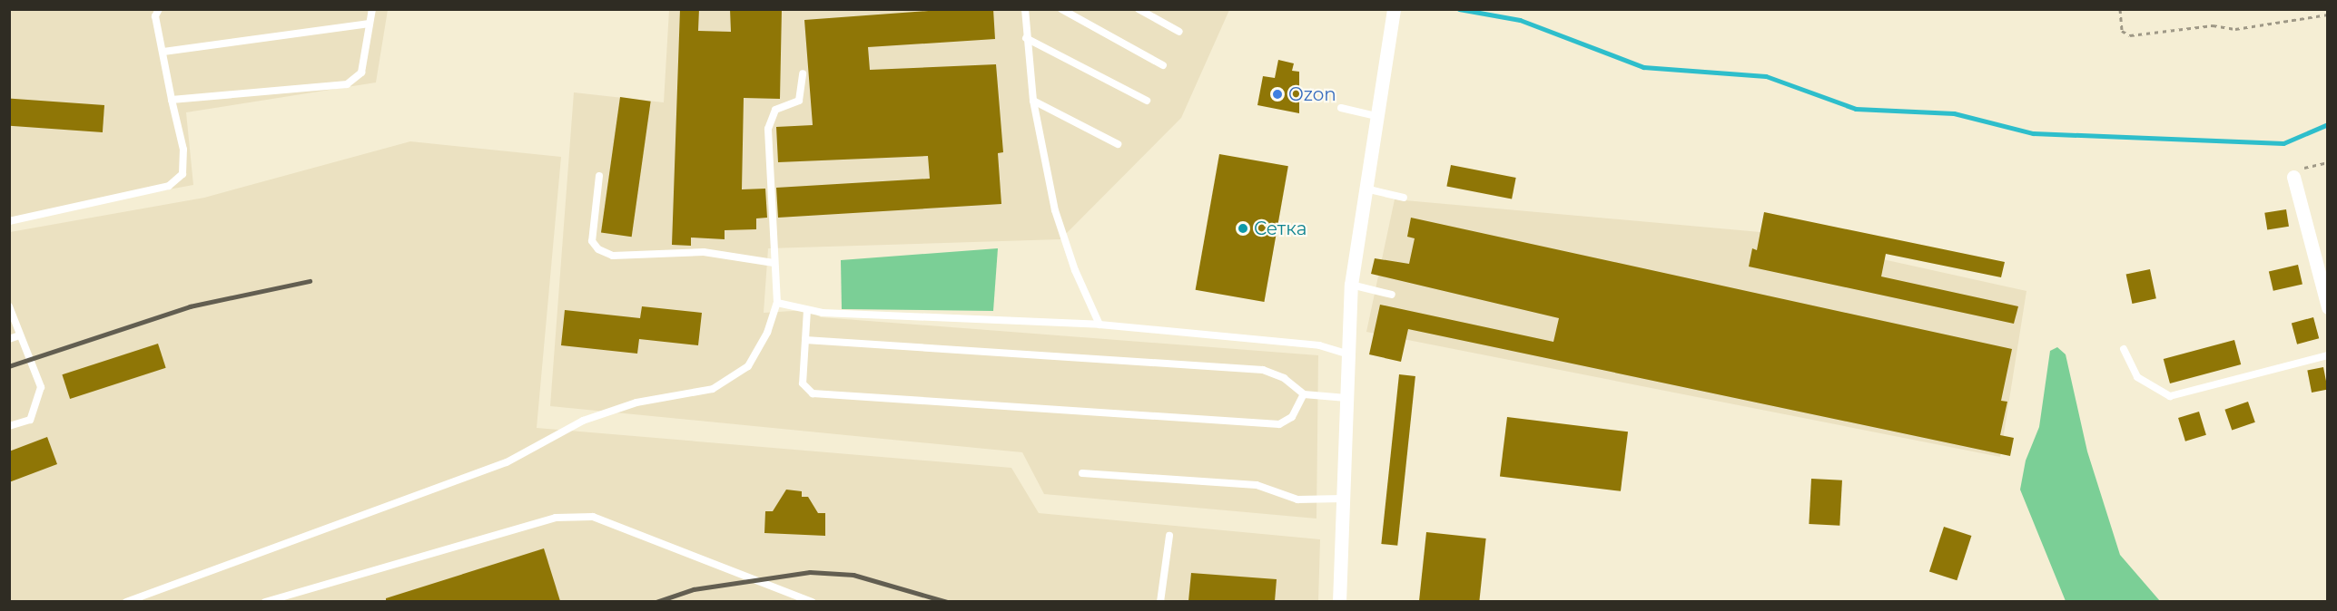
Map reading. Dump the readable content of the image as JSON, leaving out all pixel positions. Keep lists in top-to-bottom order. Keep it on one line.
{"places":["Ozon","Сетка"]}
